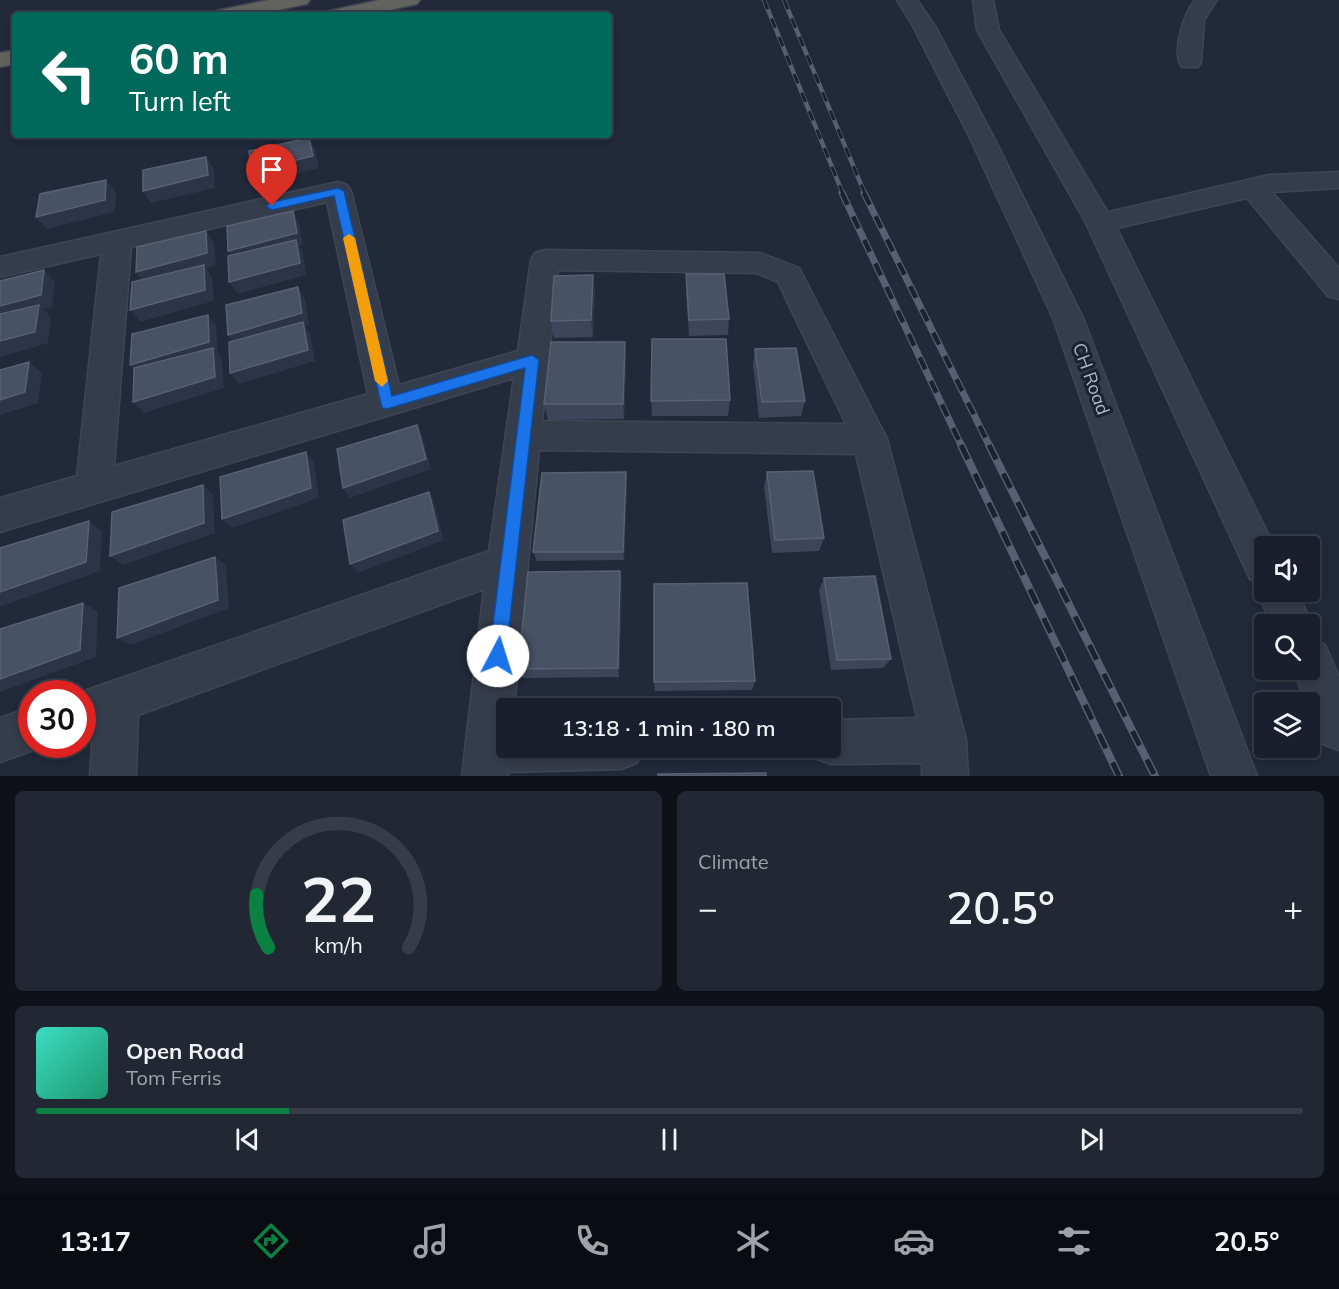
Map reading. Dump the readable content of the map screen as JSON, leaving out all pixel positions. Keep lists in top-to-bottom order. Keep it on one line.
{"streets":{"street":["CH Road"]},"page":{"turn":["60 m","Turn left"],"limit":"30","trip":"13:18 · 1 min · 180 m","tile":"Climate","heat":["−","20.5°","+"],"song":["Open Road","Tom Ferris"],"tabs":["13:17","20.5°"],"gauge":["22","km/h"]}}
